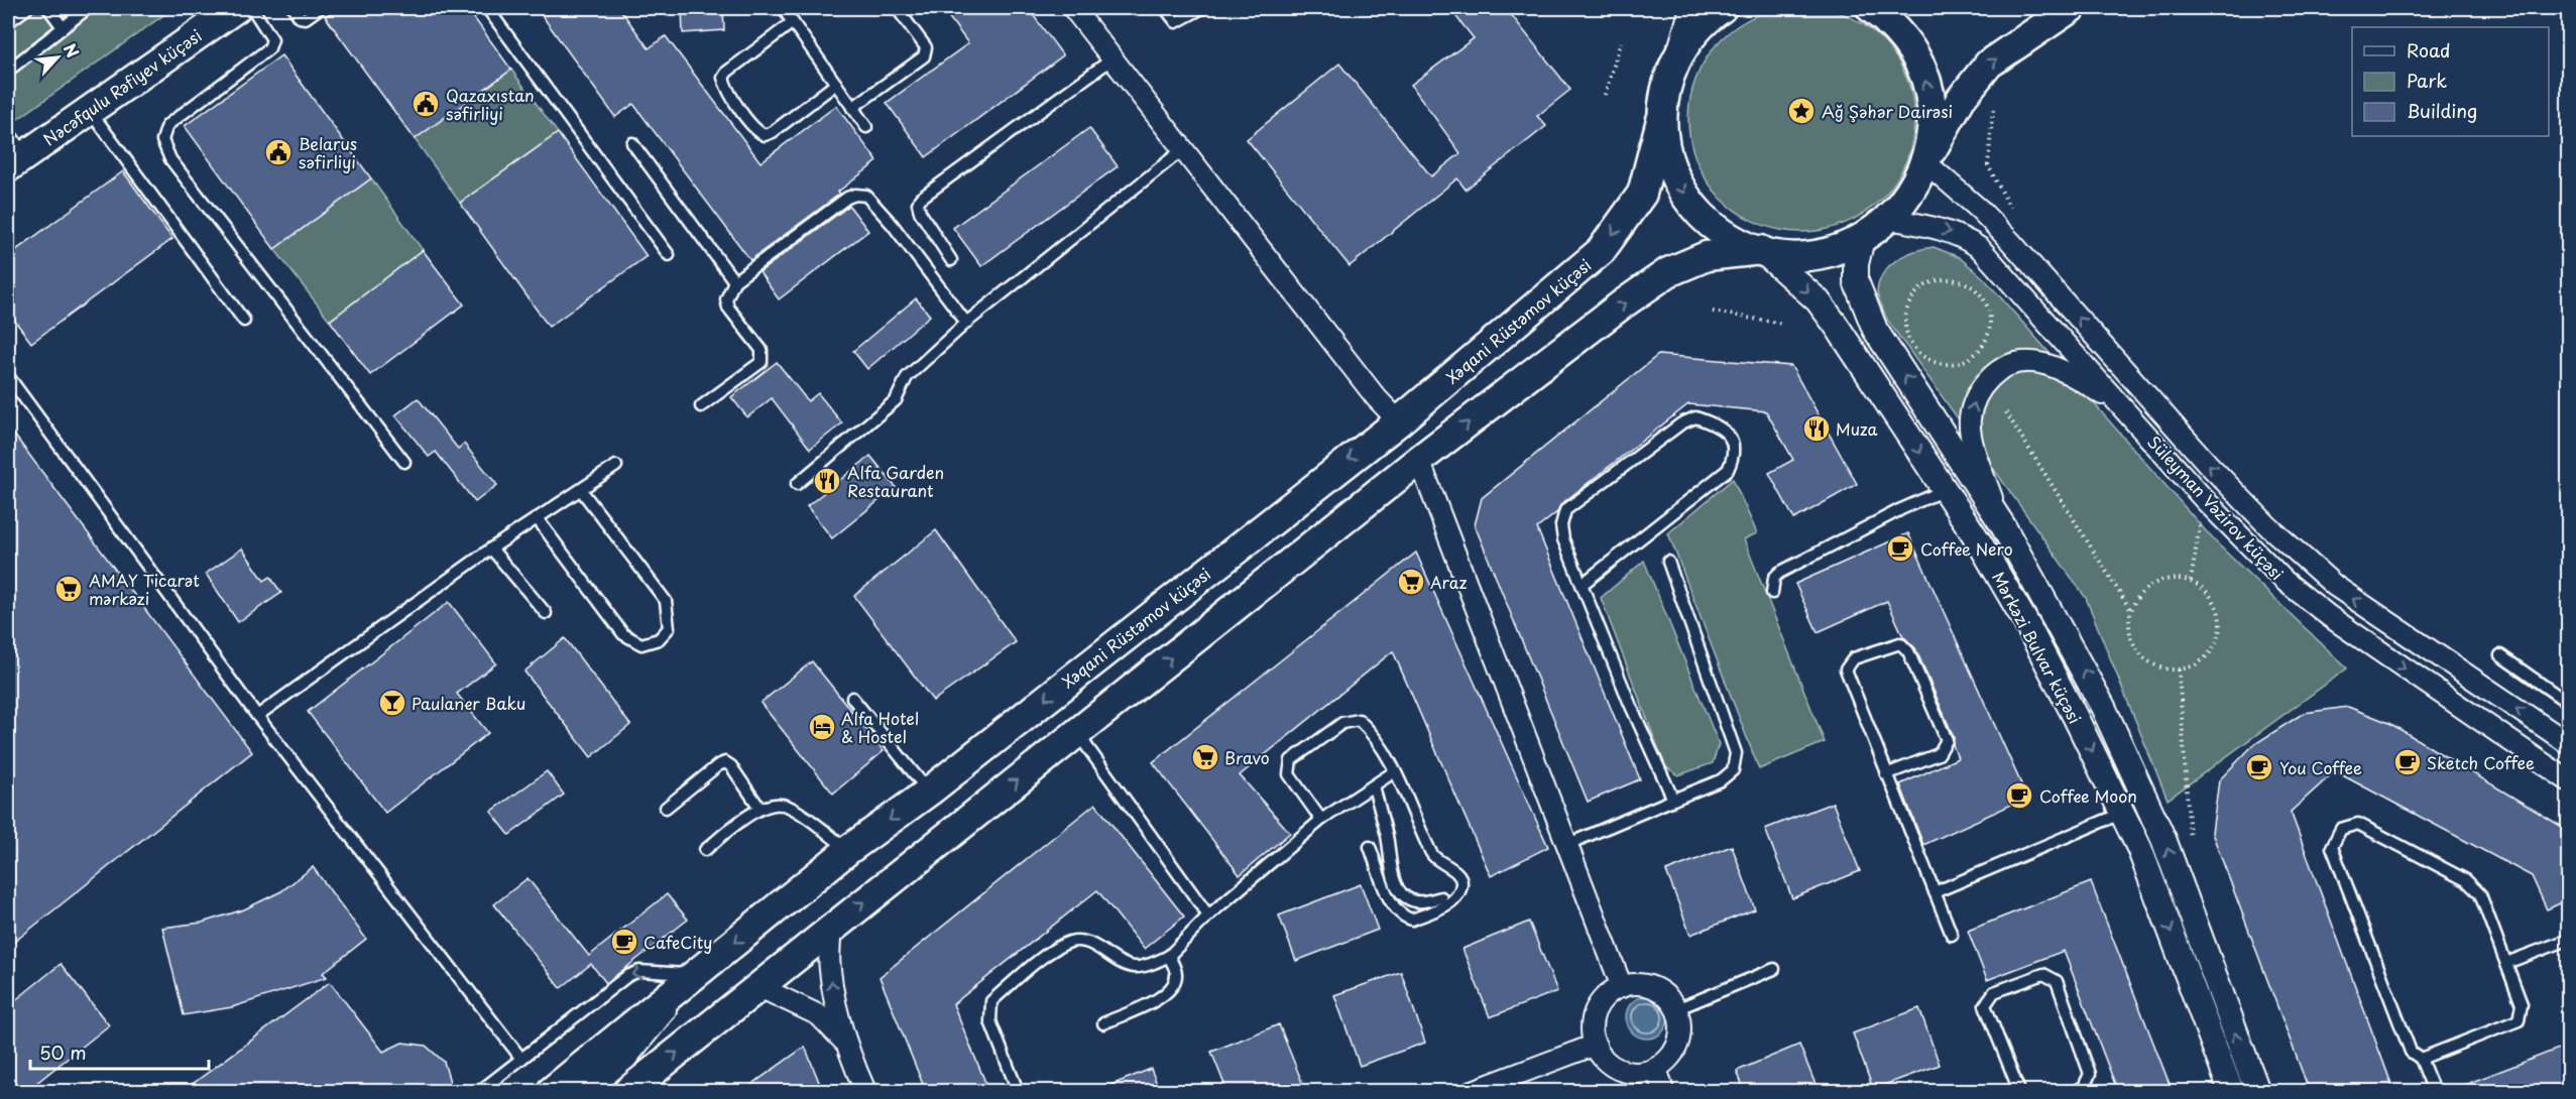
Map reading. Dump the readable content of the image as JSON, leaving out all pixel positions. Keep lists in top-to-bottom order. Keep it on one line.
{"streets":{"main road":["Nəcəfqulu Rəfiyev küçəsi","Xəqani Rüstəmov küçəsi"],"street":["Süleyman Vəzirov küçəsi","Mərkəzi Bulvar küçəsi"]},"places":{"public building":["Qazaxıstan səfirliyi","Belarus səfirliyi"],"place":["Ağ Şəhər Dairəsi"],"restaurant":["Muza","Alfa Garden Restaurant"],"cafe":["Coffee Nero","Sketch Coffee","You Coffee","Coffee Moon","CafeCity"],"supermarket":["Araz","AMAY Ticarət mərkəzi","Bravo"],"bar":["Paulaner Baku"],"hotel":["Alfa Hotel & Hostel"]},"legend":["Road","Park","Building"],"scale_bar":"50 m","north":"top right"}
